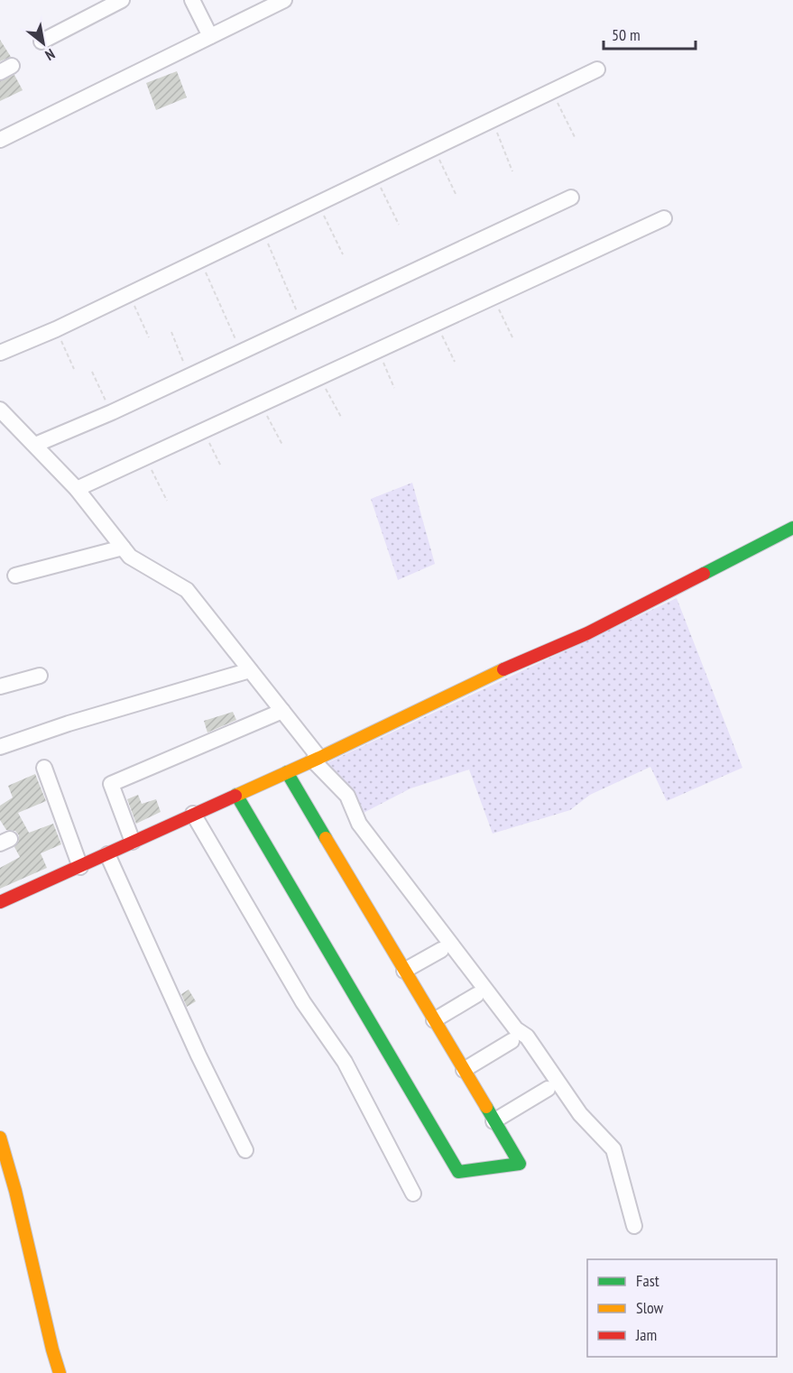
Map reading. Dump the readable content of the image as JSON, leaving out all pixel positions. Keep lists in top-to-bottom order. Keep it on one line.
{"legend":["Fast","Slow","Jam"],"scale_bar":"50 m","north":"bottom right"}
